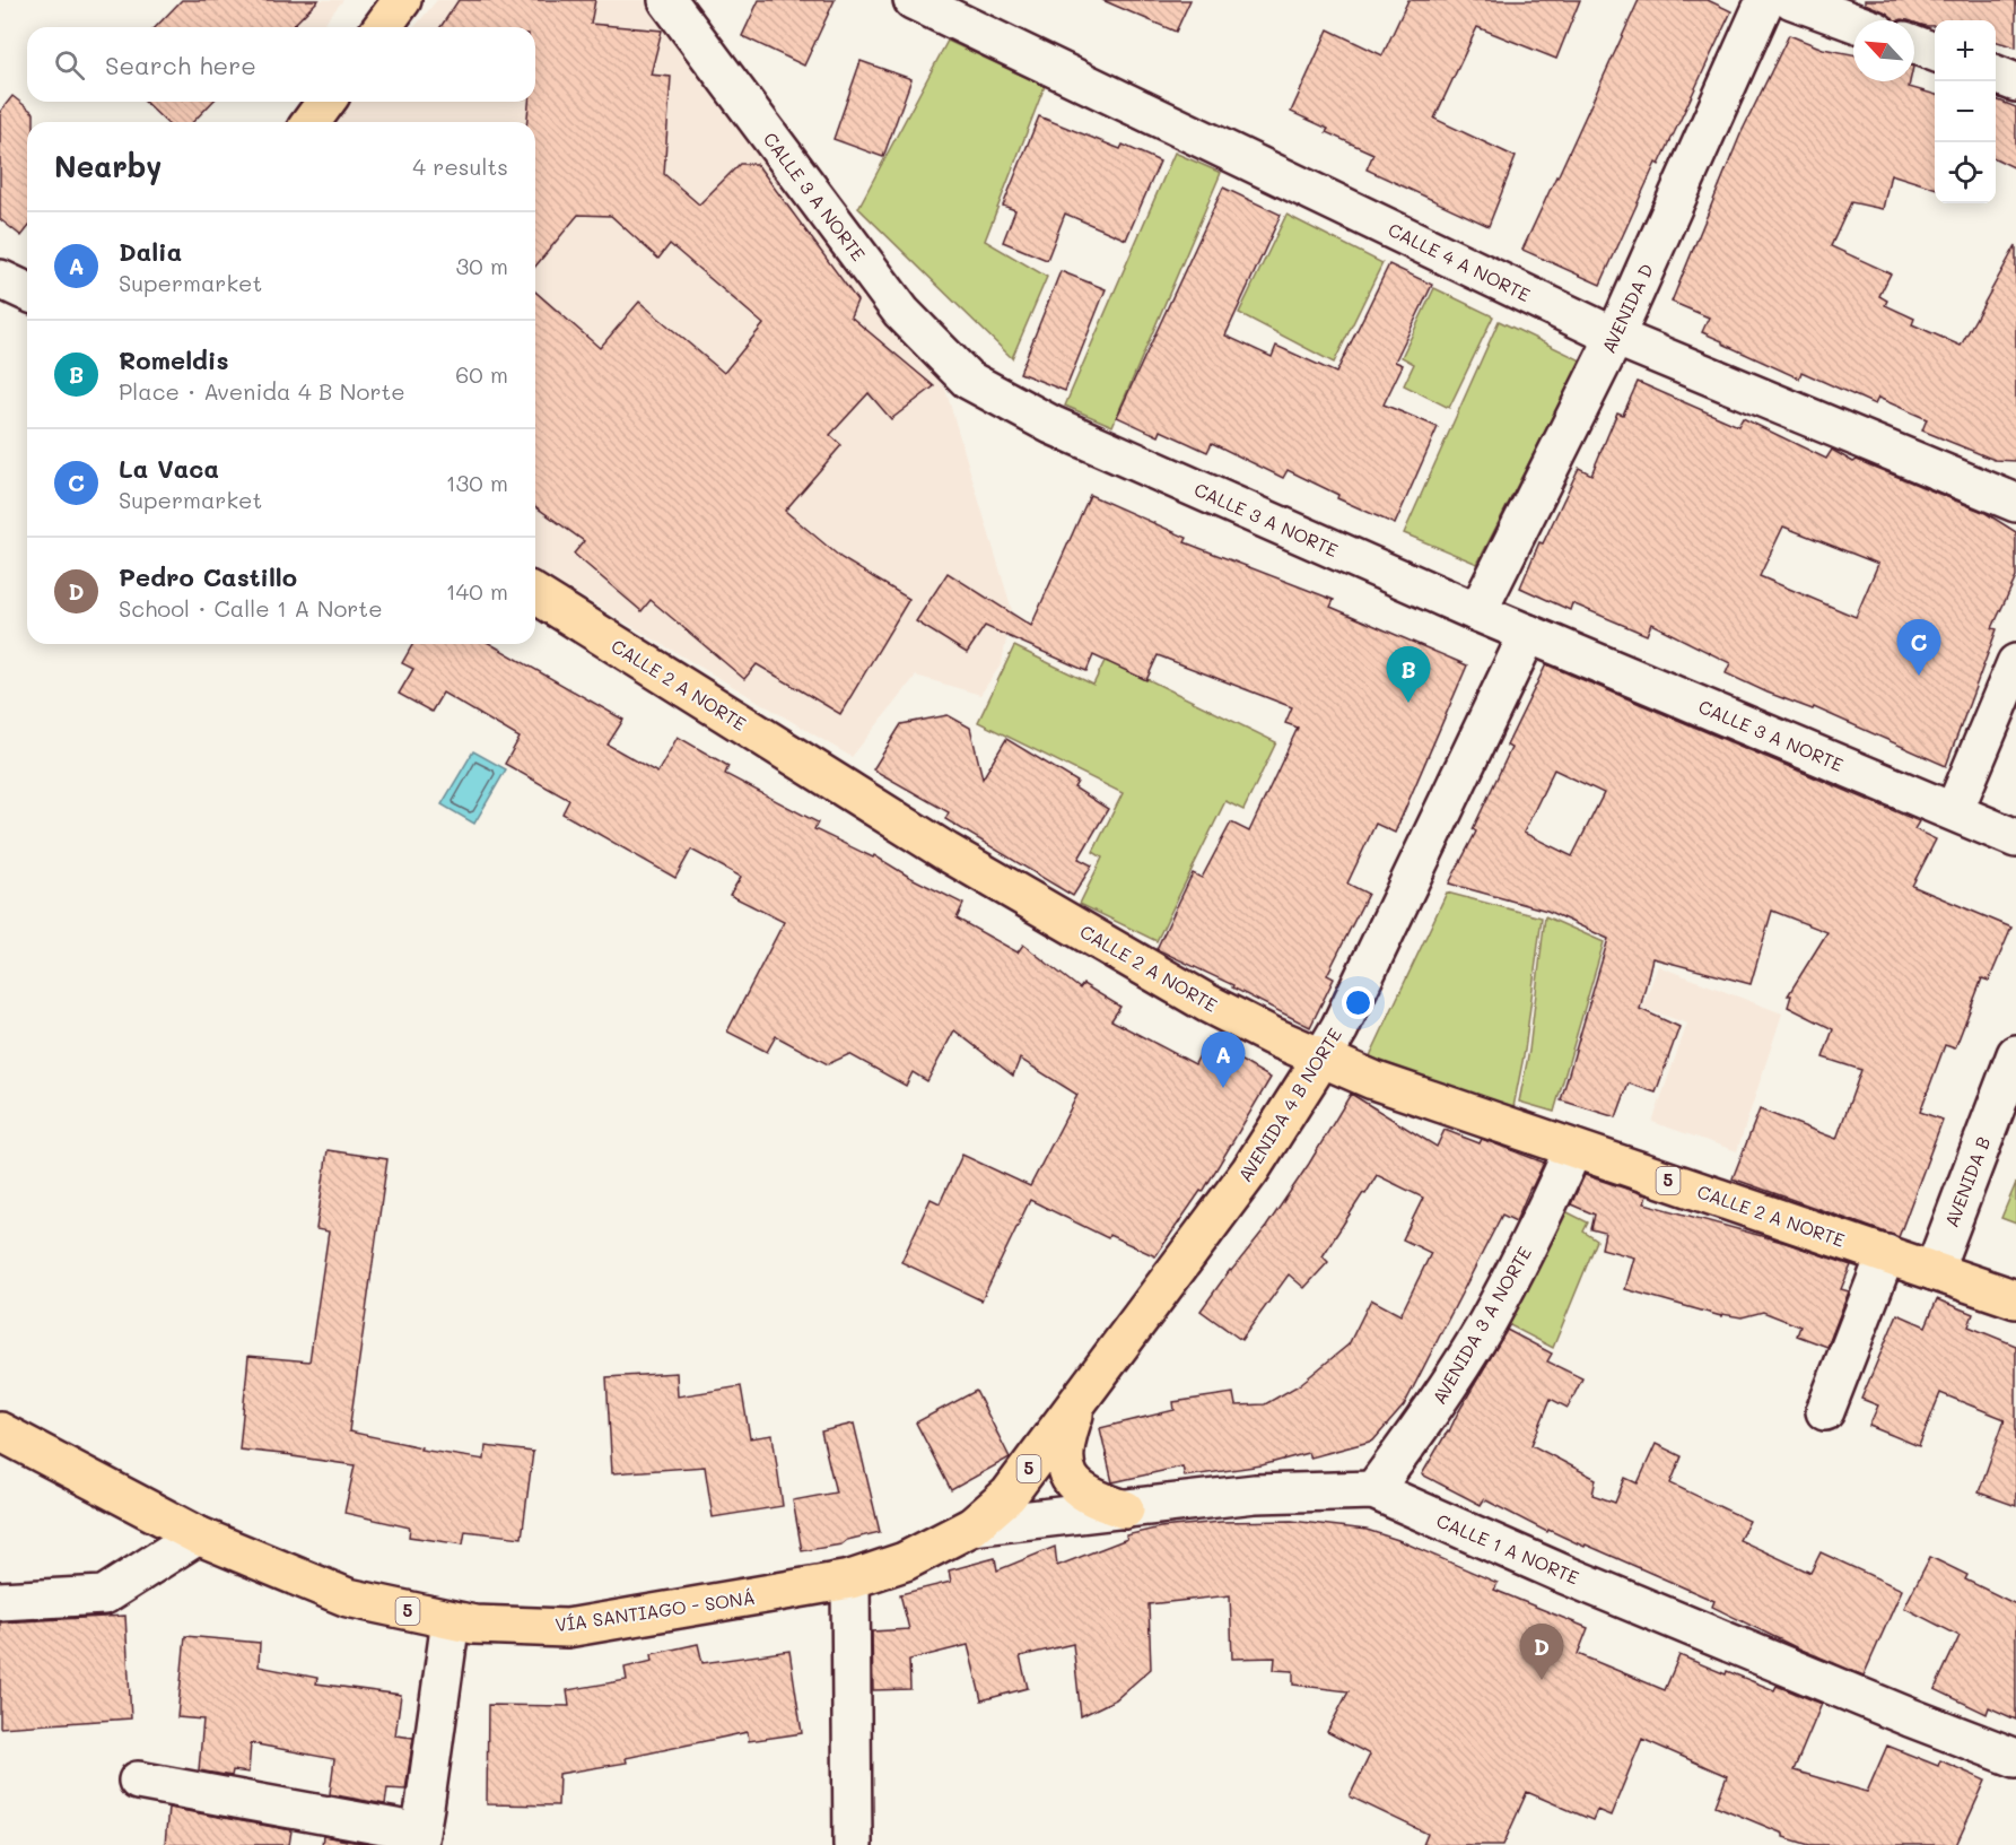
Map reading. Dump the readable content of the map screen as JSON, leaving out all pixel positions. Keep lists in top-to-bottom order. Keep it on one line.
{"streets":{"main road":["CALLE 2 A NORTE","AVENIDA 4 B NORTE","5","VÍA SANTIAGO - SONÁ"],"street":["CALLE 3 A NORTE","CALLE 4 A NORTE","AVENIDA D","AVENIDA B","AVENIDA 3 A NORTE","CALLE 1 A NORTE"]},"crossings":[["CALLE 3 A NORTE","AVENIDA D"],["CALLE 3 A NORTE","AVENIDA 4 B NORTE"],["CALLE 4 A NORTE","AVENIDA D"],["CALLE 2 A NORTE","AVENIDA 4 B NORTE"],["CALLE 2 A NORTE","AVENIDA B"],["CALLE 2 A NORTE","AVENIDA 3 A NORTE"],["AVENIDA 4 B NORTE","CALLE 1 A NORTE"],["AVENIDA 4 B NORTE","VÍA SANTIAGO - SONÁ"],["AVENIDA 3 A NORTE","CALLE 1 A NORTE"],["CALLE 1 A NORTE","VÍA SANTIAGO - SONÁ"]],"north":"top left","page":{"map_buttons":["+","−"],"search":"Search here","heading":["Nearby","4 results"],"list":[{"mark":"A","name":"Dalia","note":"Supermarket","value":"30 m"},{"mark":"B","name":"Romeldis","note":"Place · Avenida 4 B Norte","value":"60 m"},{"mark":"C","name":"La Vaca","note":"Supermarket","value":"130 m"},{"mark":"D","name":"Pedro Castillo","note":"School · Calle 1 A Norte","value":"140 m"}],"pins":["C","B","A","D"]}}
